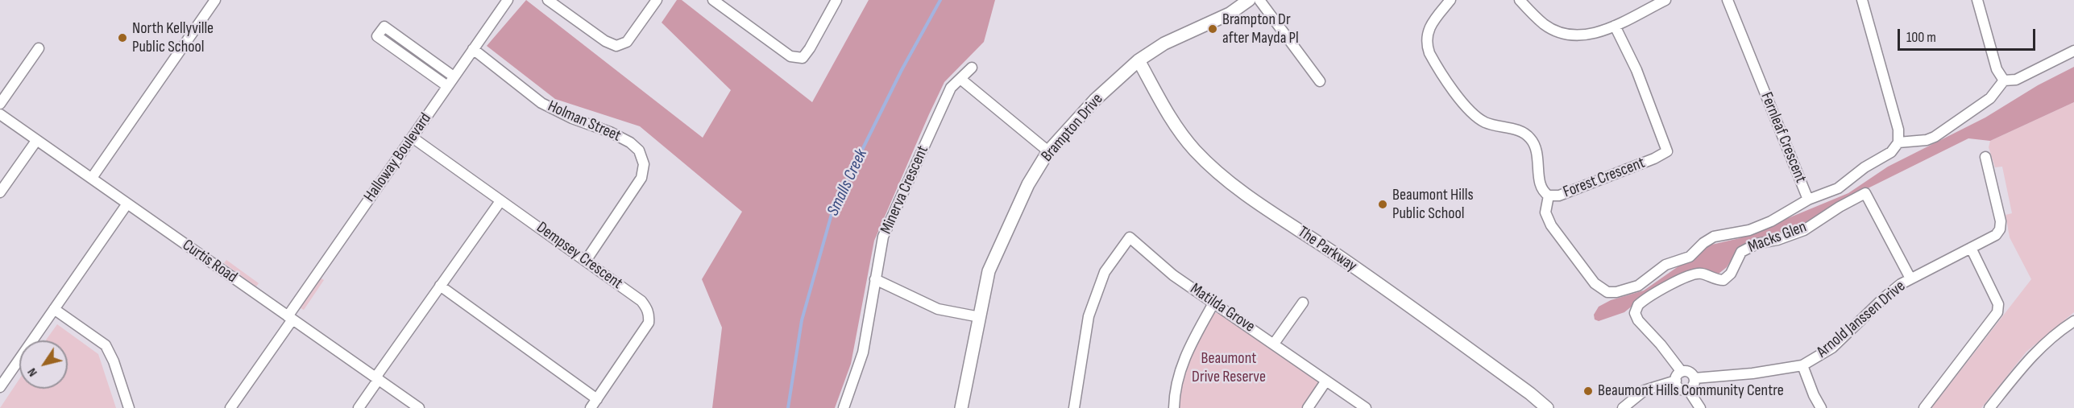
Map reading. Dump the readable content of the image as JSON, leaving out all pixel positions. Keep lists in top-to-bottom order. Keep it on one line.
{"streets":{"street":["Holman Street","Brampton Drive","Fernleaf Crescent","Halloway Boulevard","Forest Crescent","Minerva Crescent","Macks Glen","The Parkway","Dempsey Crescent","Curtis Road","Matilda Grove","Arnold Janssen Drive"]},"crossings":[["Holman Street","Halloway Boulevard"],["Holman Street","Dempsey Crescent"],["Brampton Drive","The Parkway"],["Halloway Boulevard","Dempsey Crescent"],["Halloway Boulevard","Curtis Road"],["Macks Glen","Arnold Janssen Drive"]],"water":["Smalls Creek"],"parks":["Beaumont Drive Reserve"],"places":["Brampton Dr after Mayda Pl","North Kellyville Public School","Beaumont Hills Public School","Beaumont Hills Community Centre"],"scale_bar":"100 m","north":"bottom left"}
